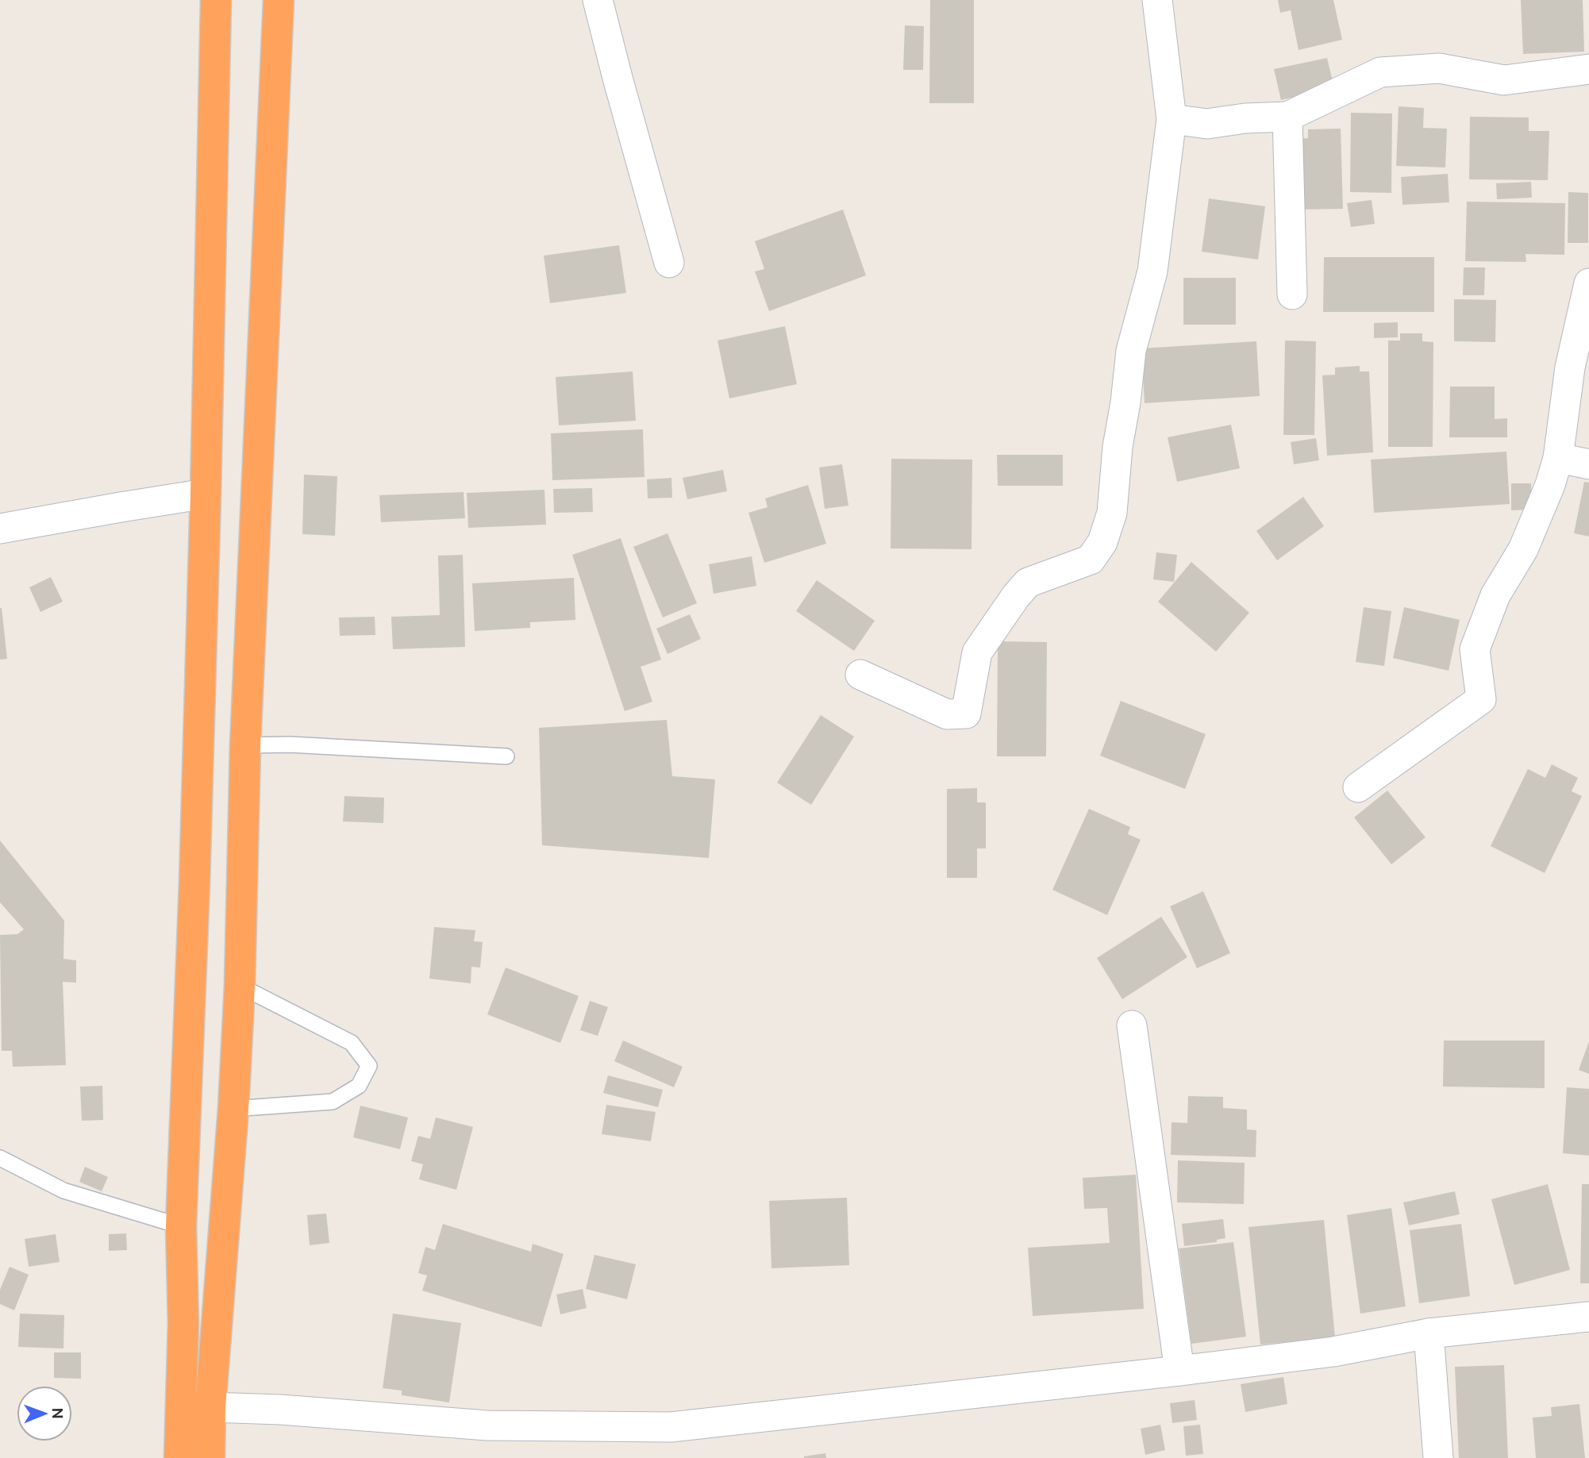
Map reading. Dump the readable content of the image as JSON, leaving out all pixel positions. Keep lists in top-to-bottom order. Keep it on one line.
{"north":"right"}
